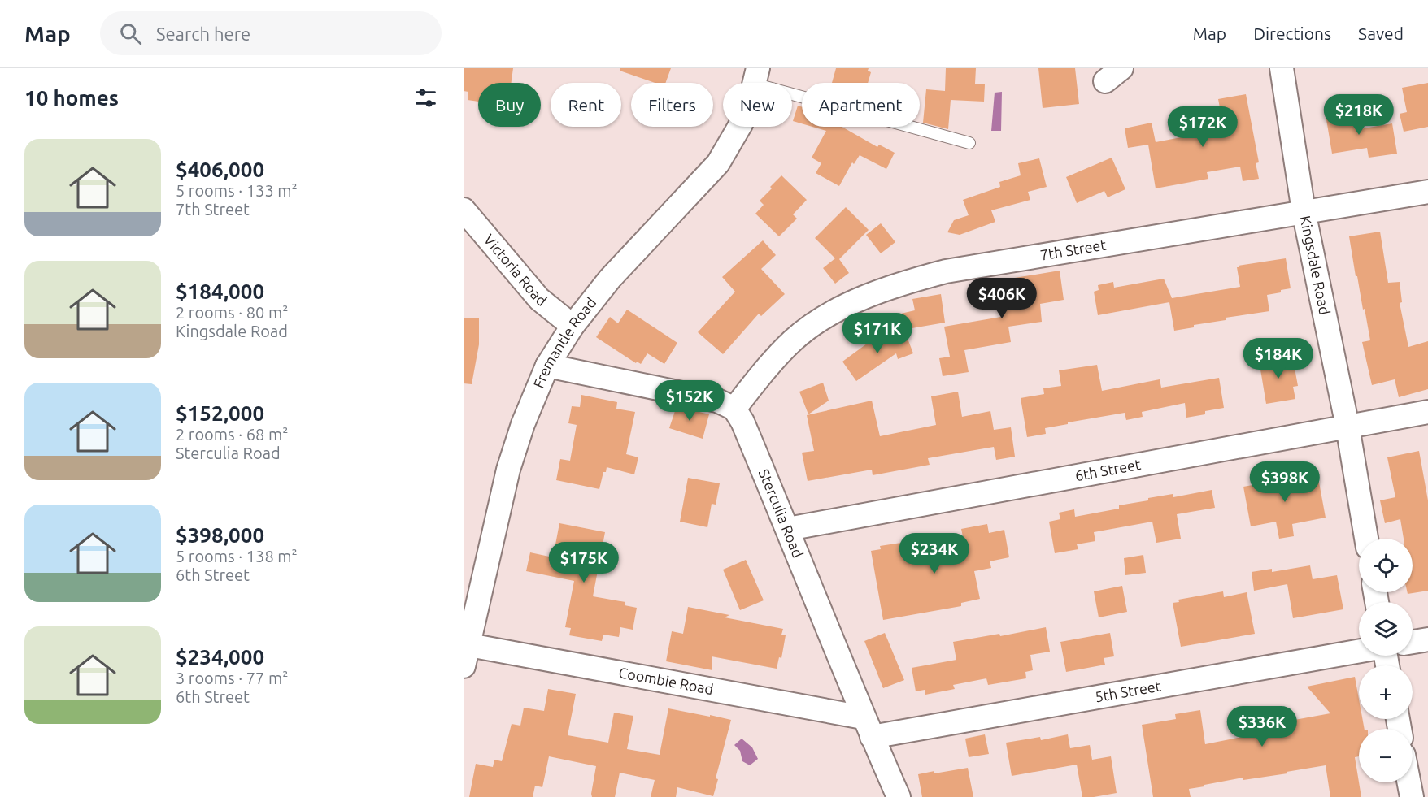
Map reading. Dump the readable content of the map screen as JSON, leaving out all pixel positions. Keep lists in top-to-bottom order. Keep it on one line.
{"streets":{"street":["7th Street","Kingsdale Road","Victoria Road","Fremantle Road","6th Street","Sterculia Road","Coombie Road","5th Street"]},"crossings":[["7th Street","Kingsdale Road"],["7th Street","Sterculia Road"],["Kingsdale Road","6th Street"],["Victoria Road","Fremantle Road"],["Fremantle Road","Coombie Road"],["6th Street","Sterculia Road"],["Sterculia Road","Coombie Road"],["Sterculia Road","5th Street"],["Coombie Road","5th Street"]],"page":{"header":"Map","search":"Search here","nav":["Map","Directions","Saved"],"heading":"10 homes","chip":["Buy","Rent","Filters","New","Apartment"],"price":["$218K","$172K","$406K","$171K","$184K","$152K","$398K","$234K","$175K","$336K"],"list":[{"name":"$406,000","note":"5 rooms · 133 m² · 7th Street"},{"name":"$184,000","note":"2 rooms · 80 m² · Kingsdale Road"},{"name":"$152,000","note":"2 rooms · 68 m² · Sterculia Road"},{"name":"$398,000","note":"5 rooms · 138 m² · 6th Street"},{"name":"$234,000","note":"3 rooms · 77 m² · 6th Street"}],"map_buttons":["+","−"]}}
